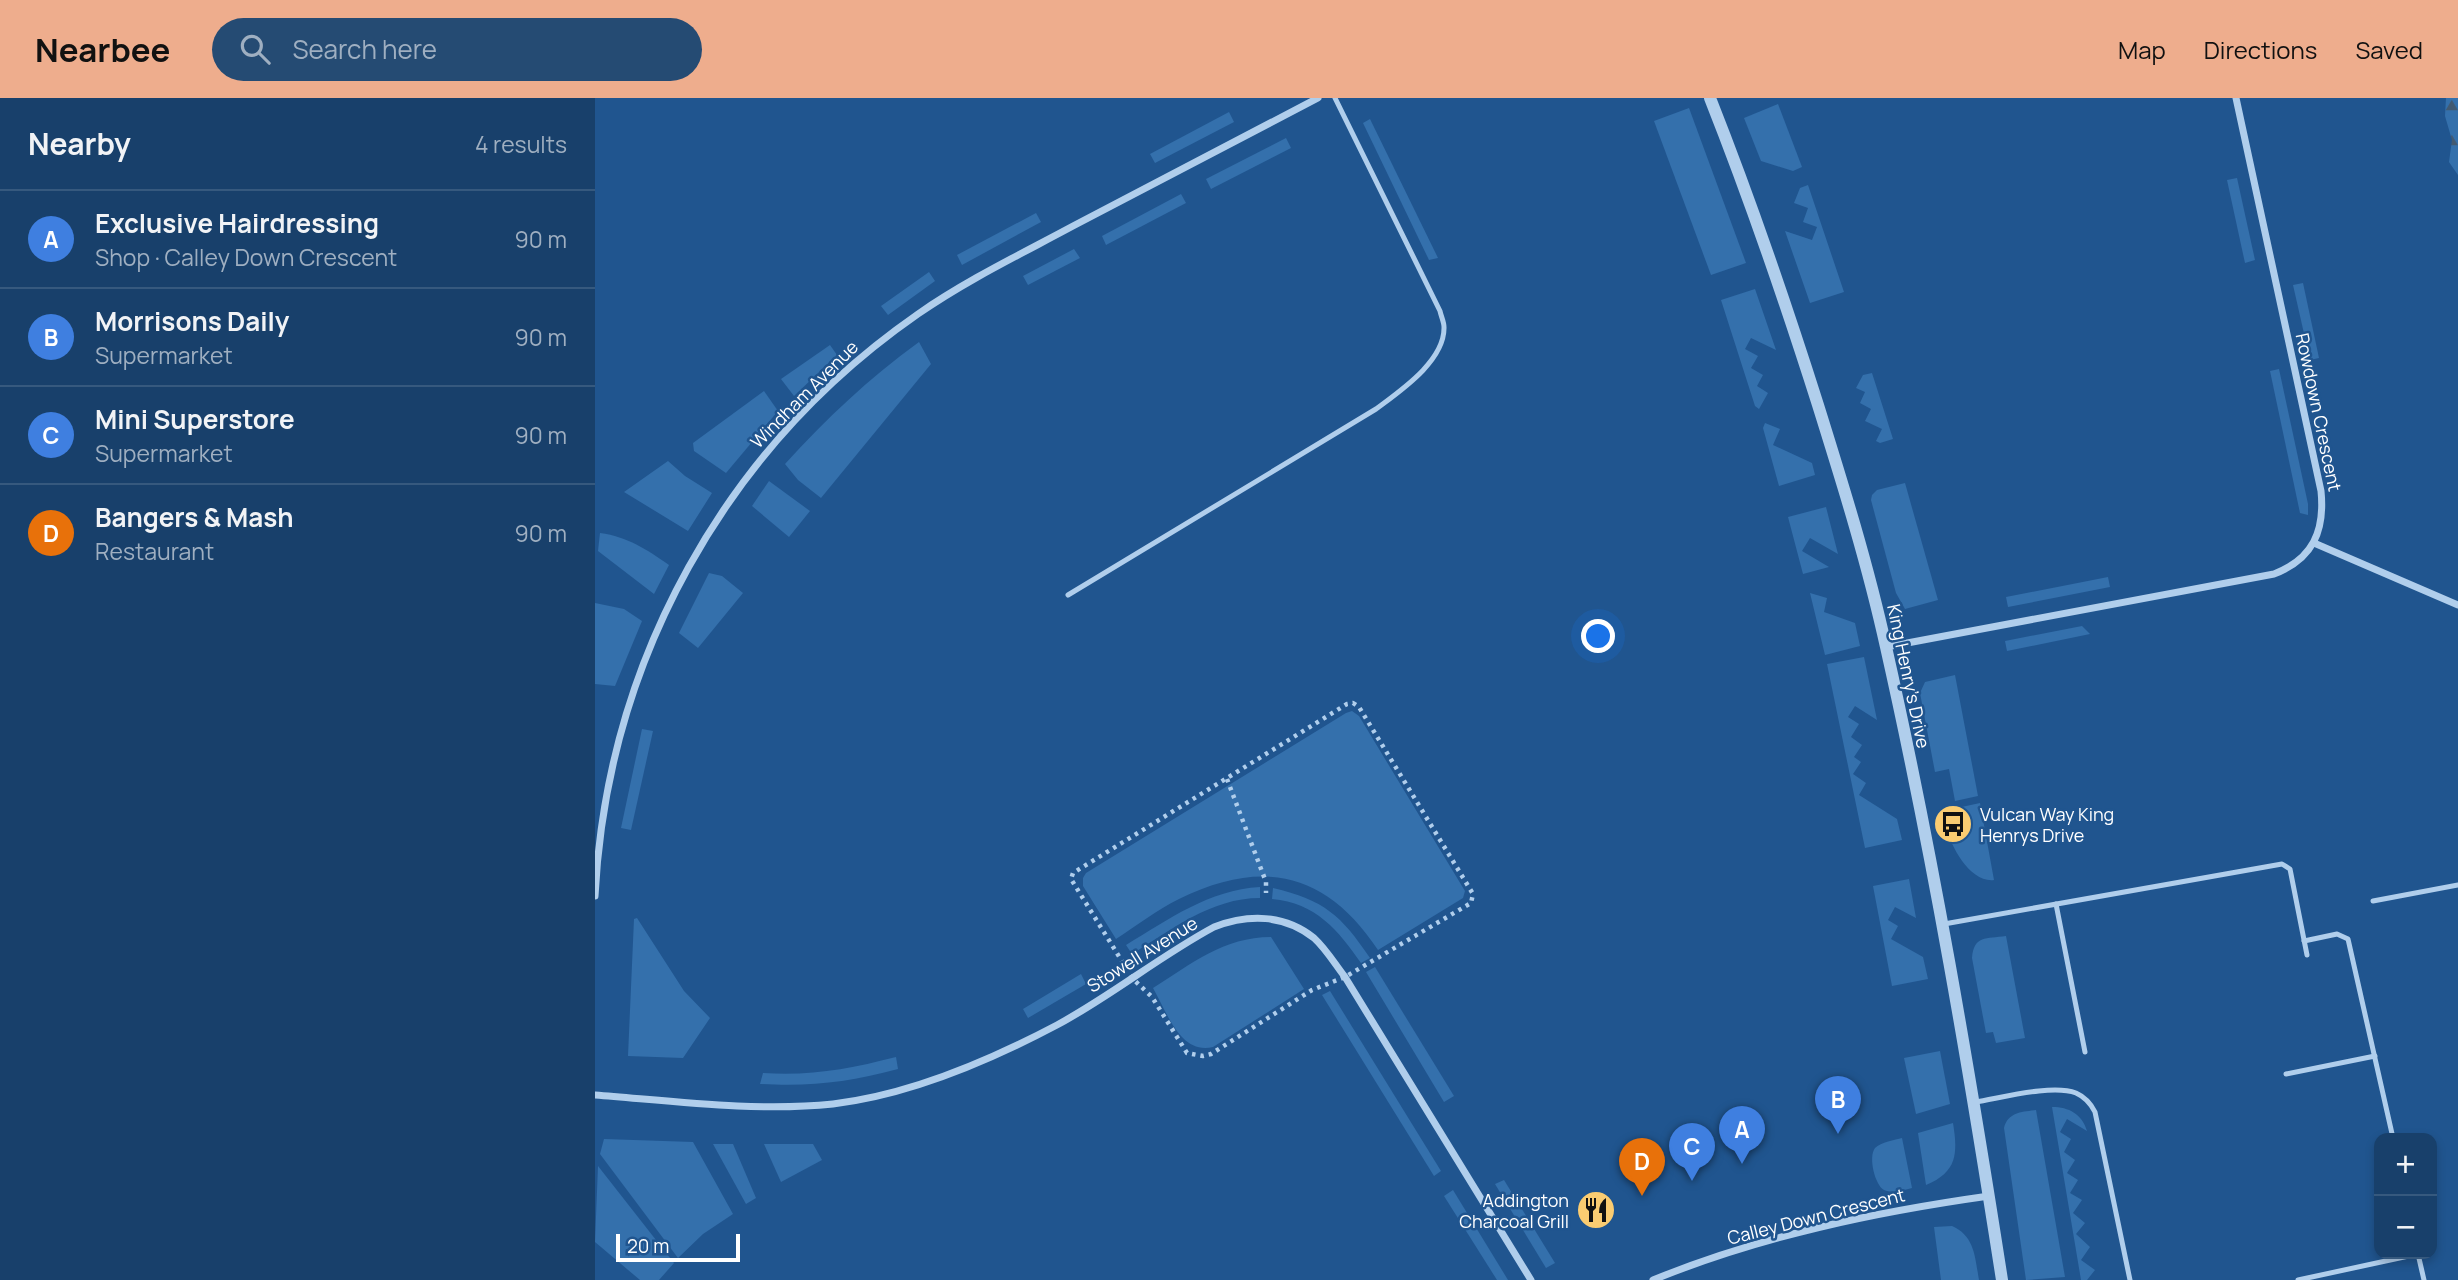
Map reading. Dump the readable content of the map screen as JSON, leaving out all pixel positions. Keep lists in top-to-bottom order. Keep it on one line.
{"streets":{"street":["Windham Avenue","Rowdown Crescent","King Henry's Drive","Stowell Avenue","Calley Down Crescent"]},"crossings":[["King Henry's Drive","Calley Down Crescent"]],"places":{"bus stop":["Vulcan Way King Henrys Drive"],"restaurant":["Addington Charcoal Grill"]},"scale_bar":"20 m","page":{"header":"Nearbee","search":"Search here","nav":["Map","Directions","Saved"],"heading":["Nearby","4 results"],"list":[{"mark":"A","name":"Exclusive Hairdressing","note":"Shop · Calley Down Crescent","value":"90 m"},{"mark":"B","name":"Morrisons Daily","note":"Supermarket","value":"90 m"},{"mark":"C","name":"Mini Superstore","note":"Supermarket","value":"90 m"},{"mark":"D","name":"Bangers & Mash","note":"Restaurant","value":"90 m"}],"pins":["B","A","C","D"],"map_buttons":["+","−"],"scale":"20 m"}}
